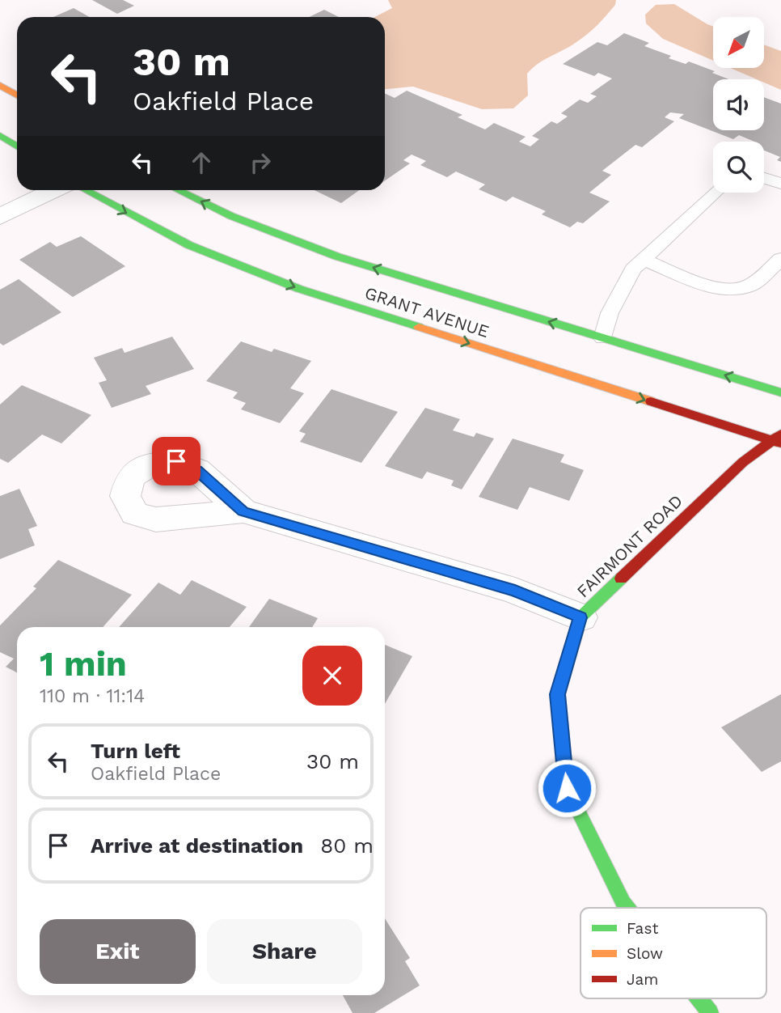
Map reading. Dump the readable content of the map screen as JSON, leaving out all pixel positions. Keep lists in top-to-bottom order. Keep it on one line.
{"streets":{"main road":["GRANT AVENUE","FAIRMONT ROAD"]},"crossings":[["GRANT AVENUE","FAIRMONT ROAD"]],"legend":["Fast","Slow","Jam"],"north":"bottom left","page":{"turn":["30 m","Oakfield Place"],"heading":["1 min","110 m · 11:14"],"list":[{"name":"Turn left","note":"Oakfield Place","value":"30 m"},{"name":"Arrive at destination","value":"80 m"}],"buttons":["Exit","Share"]}}
